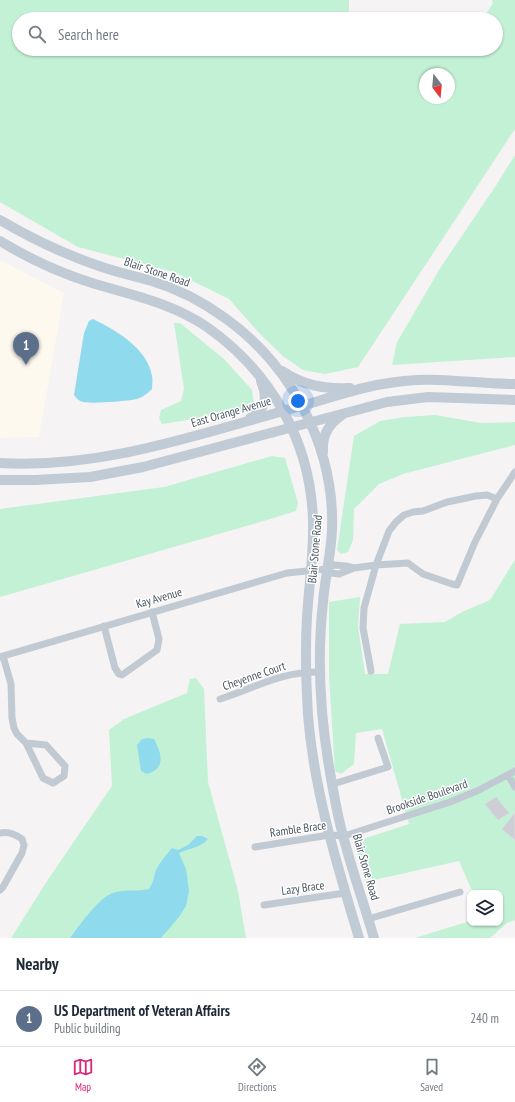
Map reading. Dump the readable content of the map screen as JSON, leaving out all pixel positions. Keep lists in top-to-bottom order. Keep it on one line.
{"streets":{"main road":["Blair Stone Road","East Orange Avenue"],"street":["Kay Avenue","Cheyenne Court","Brookside Boulevard","Ramble Brace","Lazy Brace"]},"crossings":[["Blair Stone Road","East Orange Avenue"],["Blair Stone Road","Kay Avenue"],["Blair Stone Road","Cheyenne Court"],["Blair Stone Road","Brookside Boulevard"],["Blair Stone Road","Ramble Brace"],["Blair Stone Road","Lazy Brace"],["Brookside Boulevard","Ramble Brace"]],"north":"bottom","page":{"search":"Search here","pins":"1","heading":"Nearby","list":[{"mark":"1","name":"US Department of Veteran Affairs","note":"Public building","value":"240 m"}],"nav":["Map","Directions","Saved"]}}
